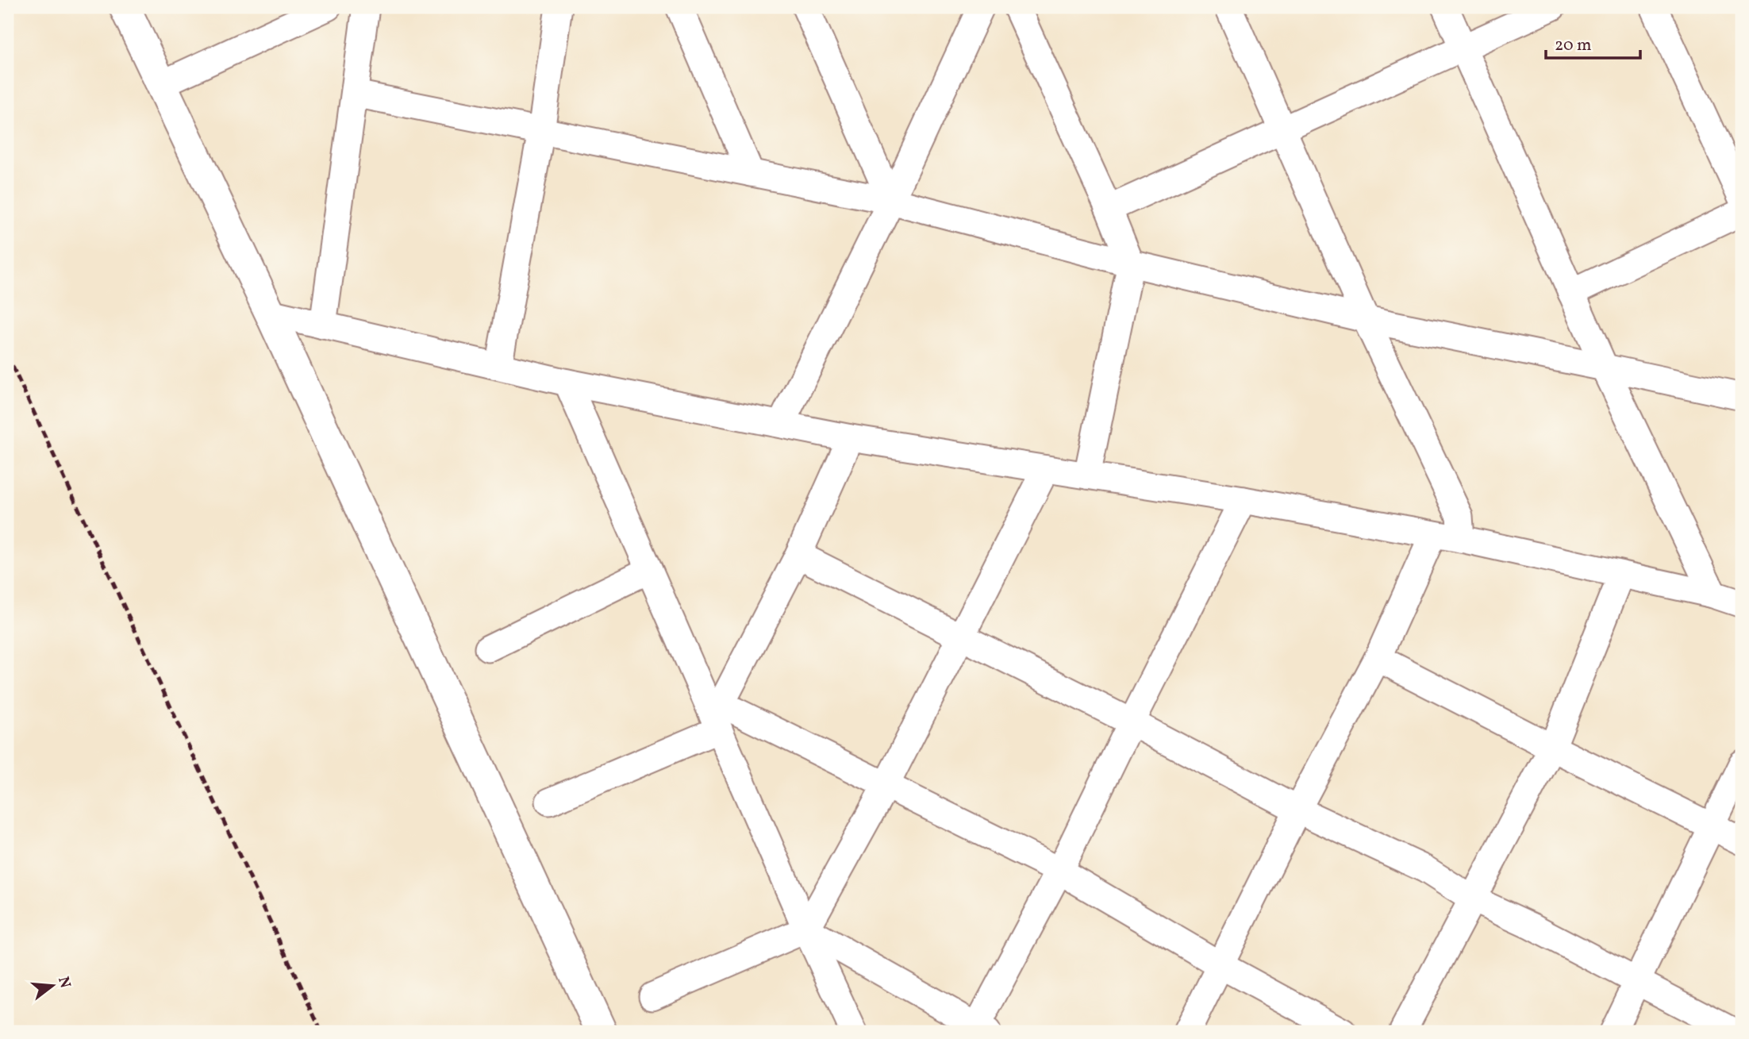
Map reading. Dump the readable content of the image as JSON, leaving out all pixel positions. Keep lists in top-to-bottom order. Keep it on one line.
{"scale_bar":"20 m","north":"right"}
